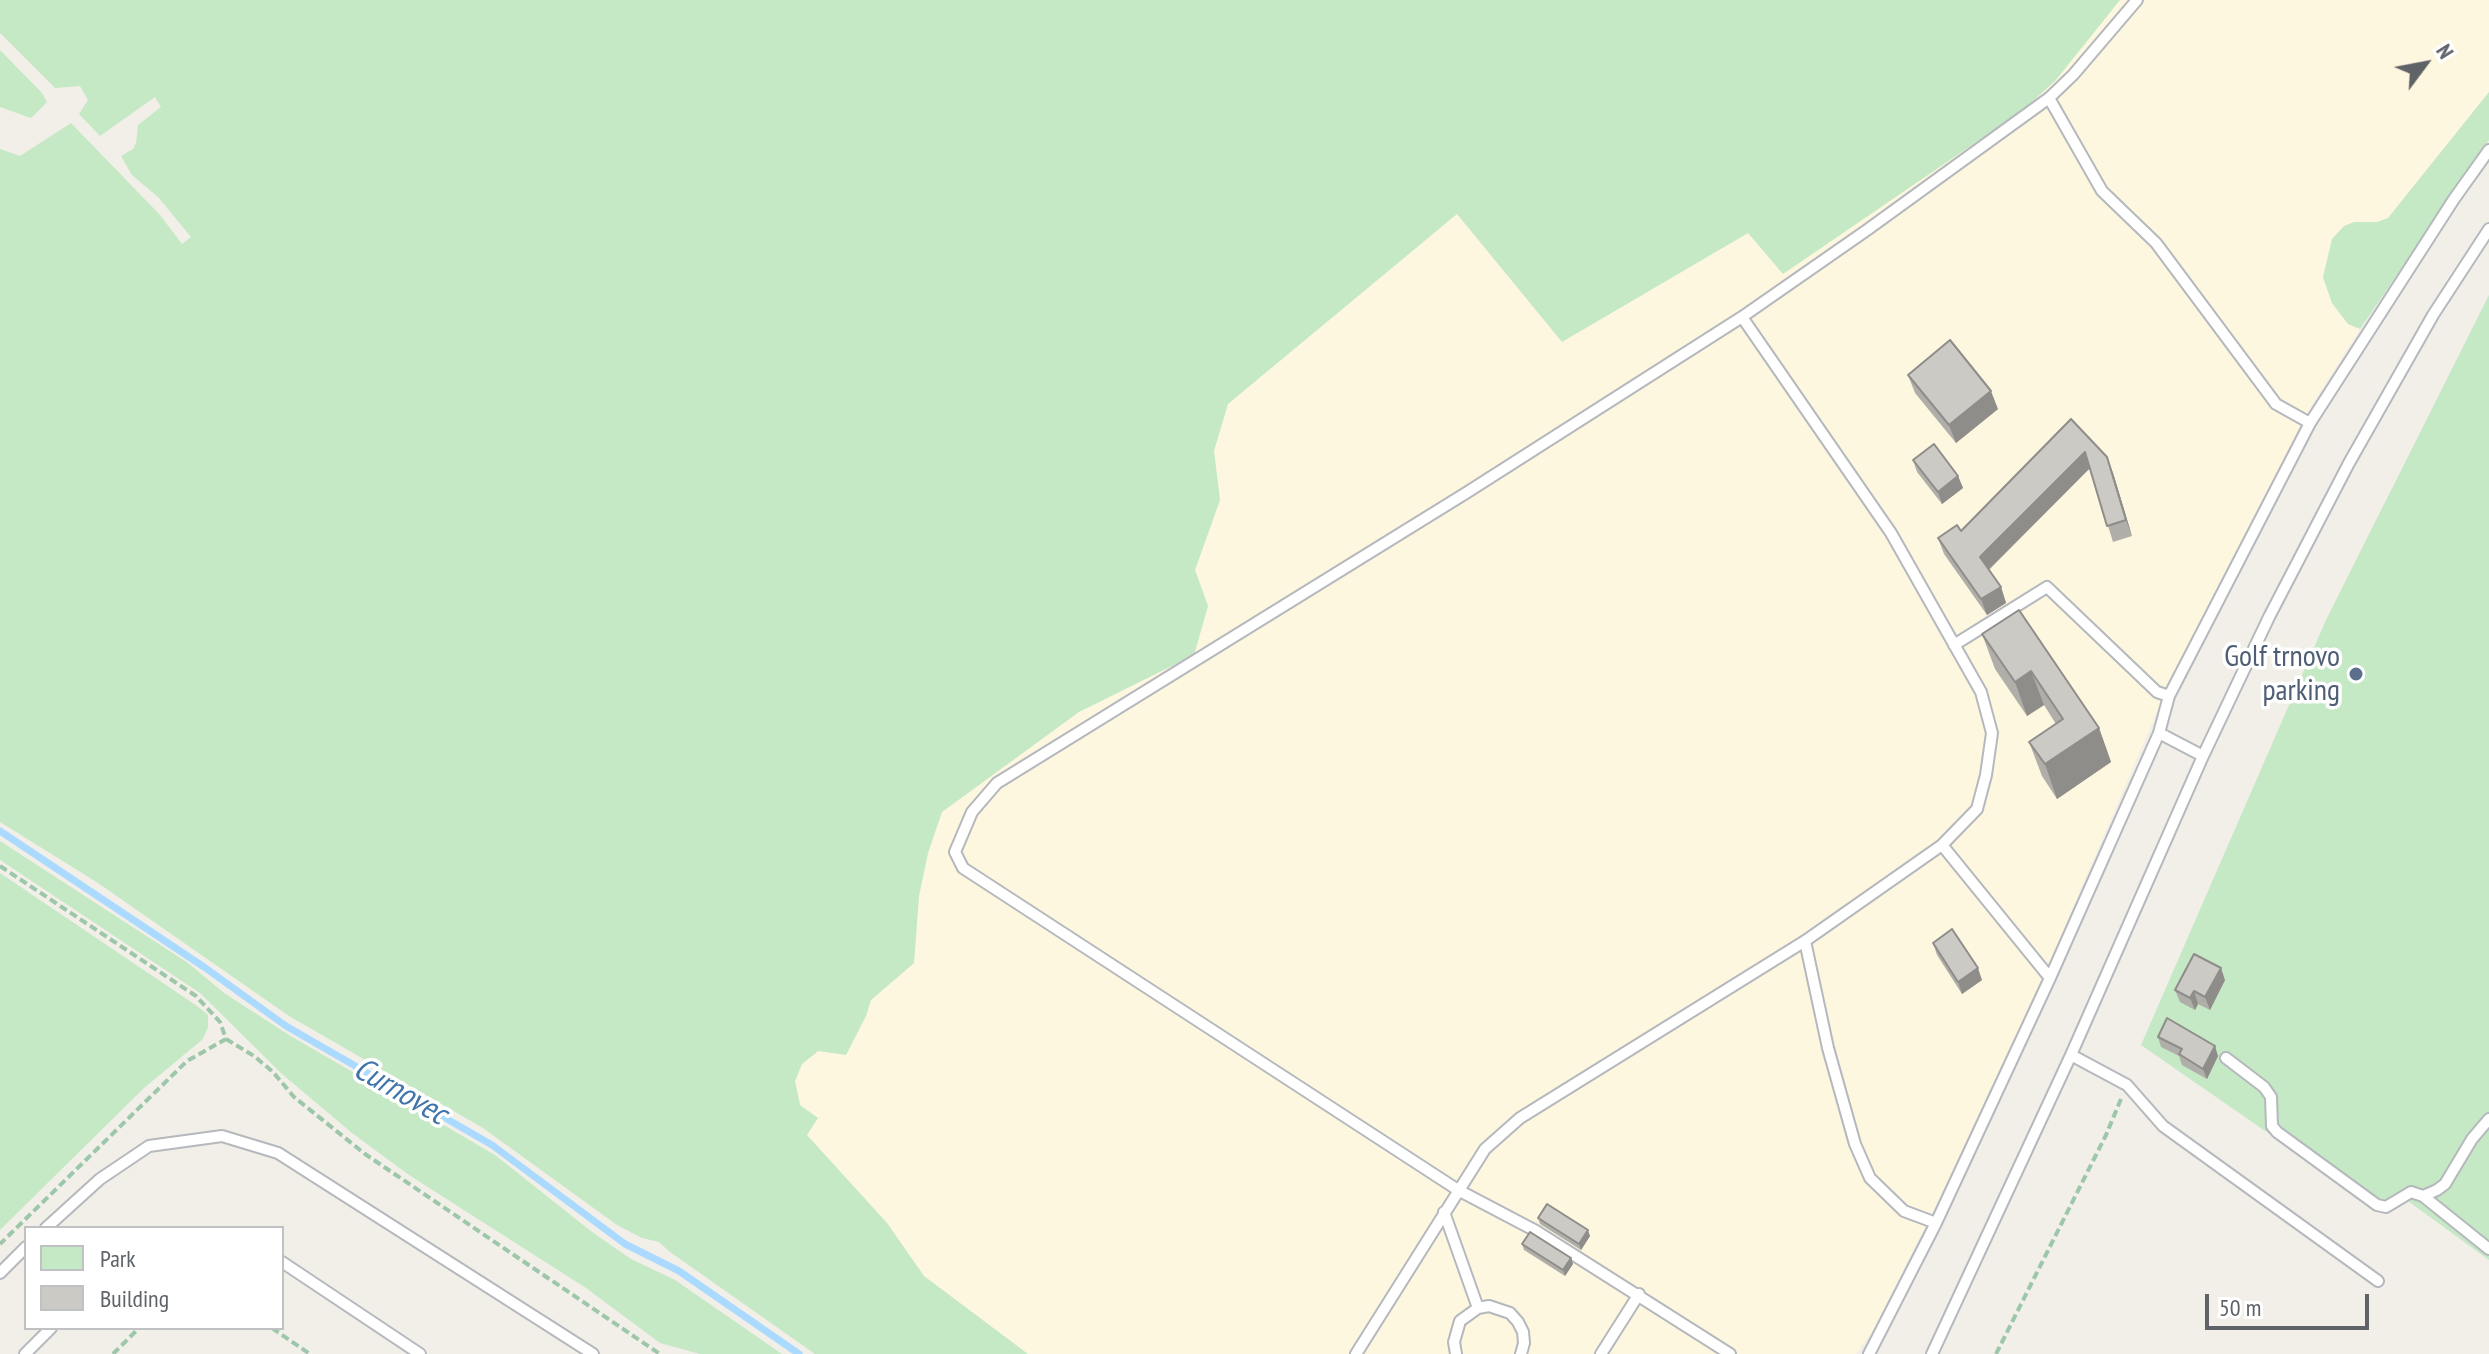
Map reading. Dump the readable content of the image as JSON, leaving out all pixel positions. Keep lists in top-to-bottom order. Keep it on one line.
{"water":["Curnovec"],"places":["Golf trnovo parking"],"legend":["Park","Building"],"scale_bar":"50 m","north":"top right"}
